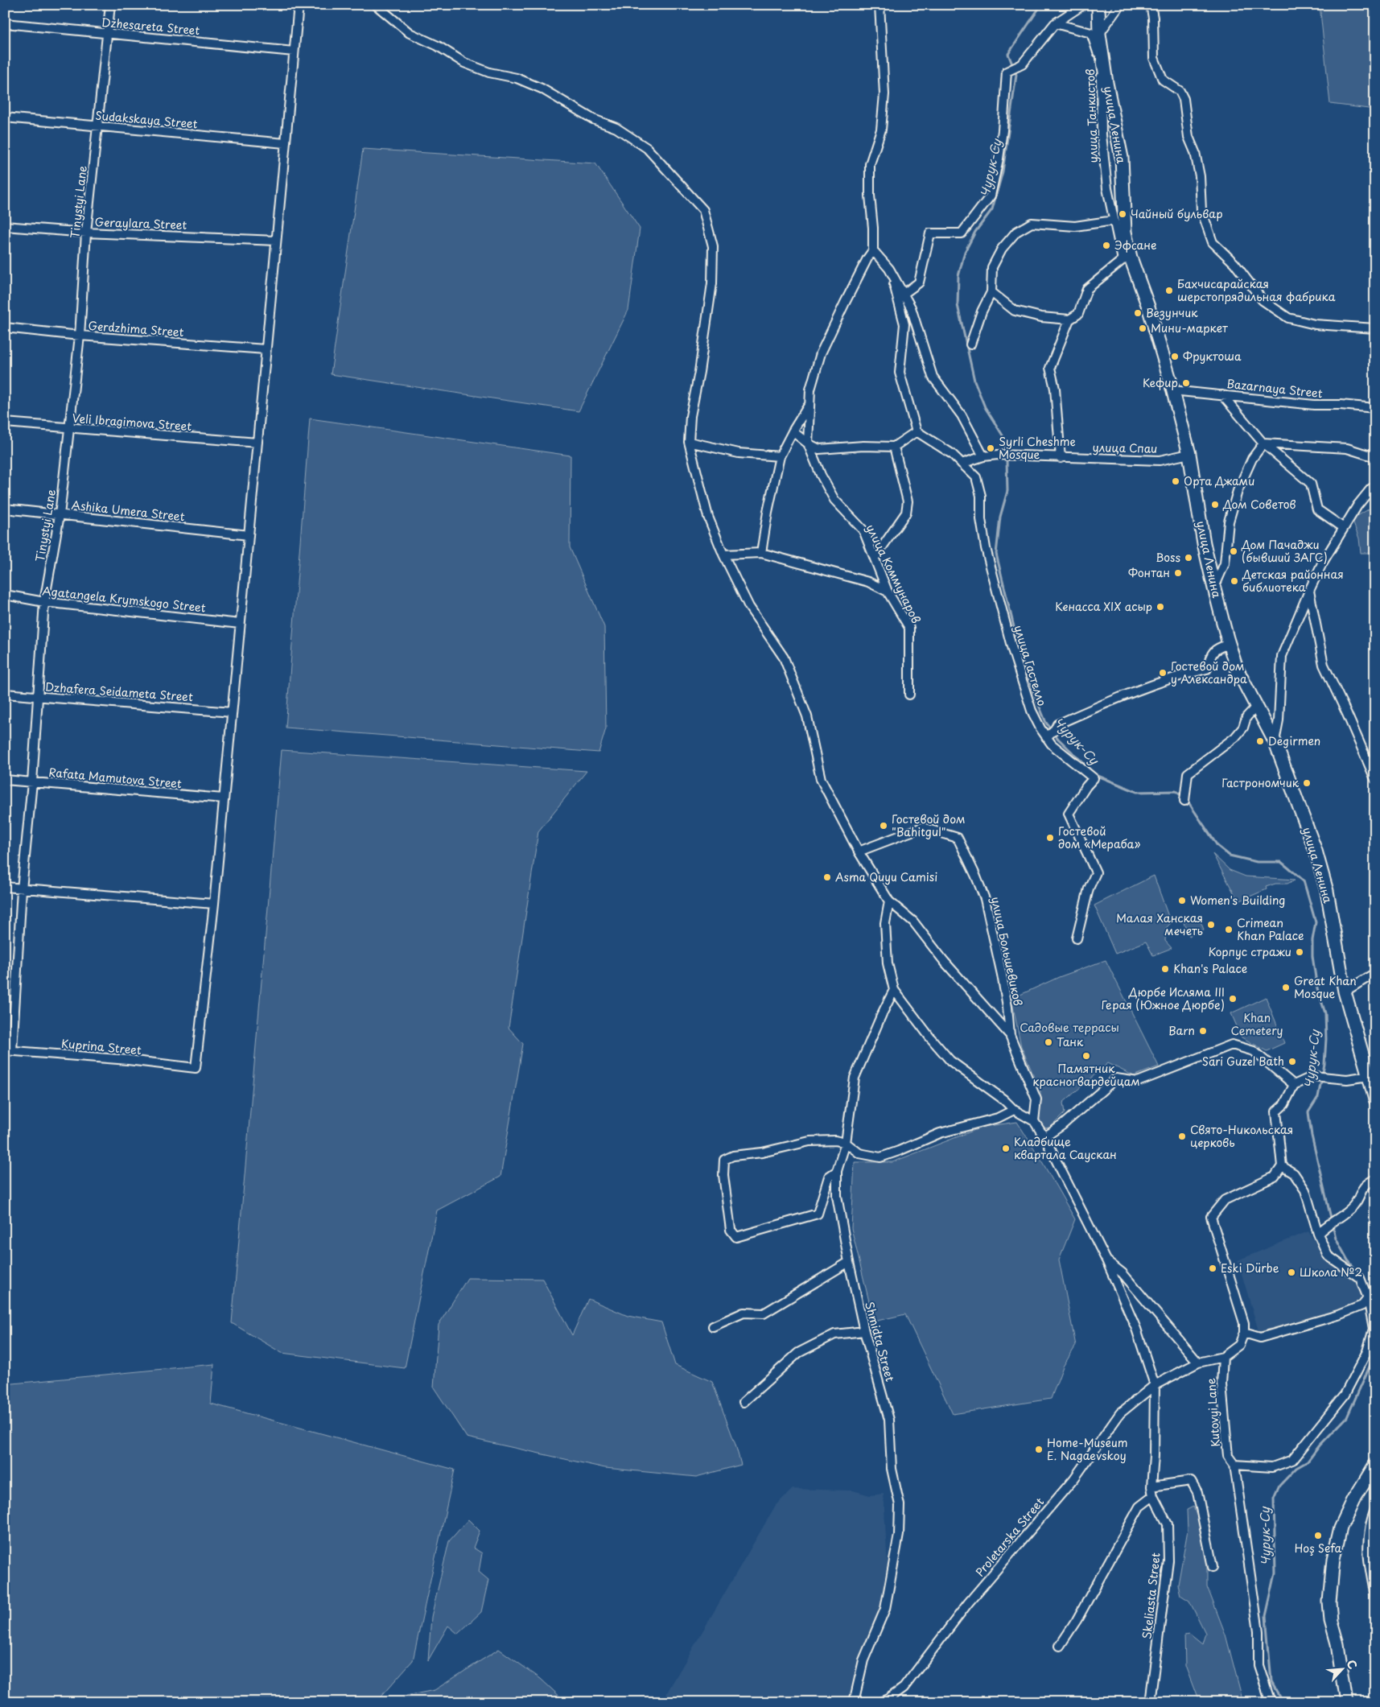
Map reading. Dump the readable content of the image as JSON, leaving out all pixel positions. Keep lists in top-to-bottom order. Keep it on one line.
{"streets":{"main road":["улица Ленина"],"street":["Dzhesareta Street","улица Танкистов","Sudakskaya Street","Tinystyi Lane","Geraylara Street","Gerdzhima Street","Bazarnaya Street","Veli Ibragimova Street","улица Спаи","Ashika Umera Street","улица Коммунаров","Agatangela Krymskogo Street","улица Гастелло","Dzhafera Seidameta Street","Rafata Mamutova Street","улица Большевиков","Kuprina Street","Shmidta Street","Kutovyi Lane","Proletarska Street","Skeliasta Street"]},"crossings":[["Dzhesareta Street","Tinystyi Lane"],["улица Танкистов","улица Ленина"],["Sudakskaya Street","Tinystyi Lane"],["улица Ленина","Bazarnaya Street"],["улица Ленина","улица Спаи"],["Tinystyi Lane","Geraylara Street"],["Tinystyi Lane","Gerdzhima Street"],["Tinystyi Lane","Veli Ibragimova Street"],["Tinystyi Lane","Ashika Umera Street"],["Tinystyi Lane","Agatangela Krymskogo Street"],["Tinystyi Lane","Dzhafera Seidameta Street"],["Tinystyi Lane","Rafata Mamutova Street"],["Tinystyi Lane","Kuprina Street"],["улица Спаи","улица Гастелло"],["Kutovyi Lane","Proletarska Street"],["Proletarska Street","Skeliasta Street"]],"water":["Чурук-Су"],"parks":["Khan Cemetery","Садовые террасы"],"places":["Чайный бульвар","Эфсане","Бахчисарайская шерстопрядильная фабрика","Везунчик","Мини-маркет","Фруктоша","Кефир","Syrli Cheshme Mosque","Орта Джами","Дом Советов","Дом Пачаджи (бывший ЗАГС)","Boss","Фонтан","Детская районная библиотека","Кенасса XIX асыр","Гостевой дом у Александра","Degirmen","Гастрономчик","Гостевой дом \"Bahitgul\"","Гостевой дом «Мераба»","Asma Quyu Camisi","Women's Building","Малая Ханская мечеть","Crimean Khan Palace","Корпус стражи","Khan's Palace","Great Khan Mosque","Дюрбе Исляма III Герая (Южное Дюрбе)","Barn","Танк","Памятник красногвардейцам","Sari Guzel Bath","Свято-Никольская церковь","Кладбище квартала Саускан","Eski Dürbe","Школа №2","Home-Museum E. Nagaevskoy","Hoş Sefa"],"north":"top right"}
